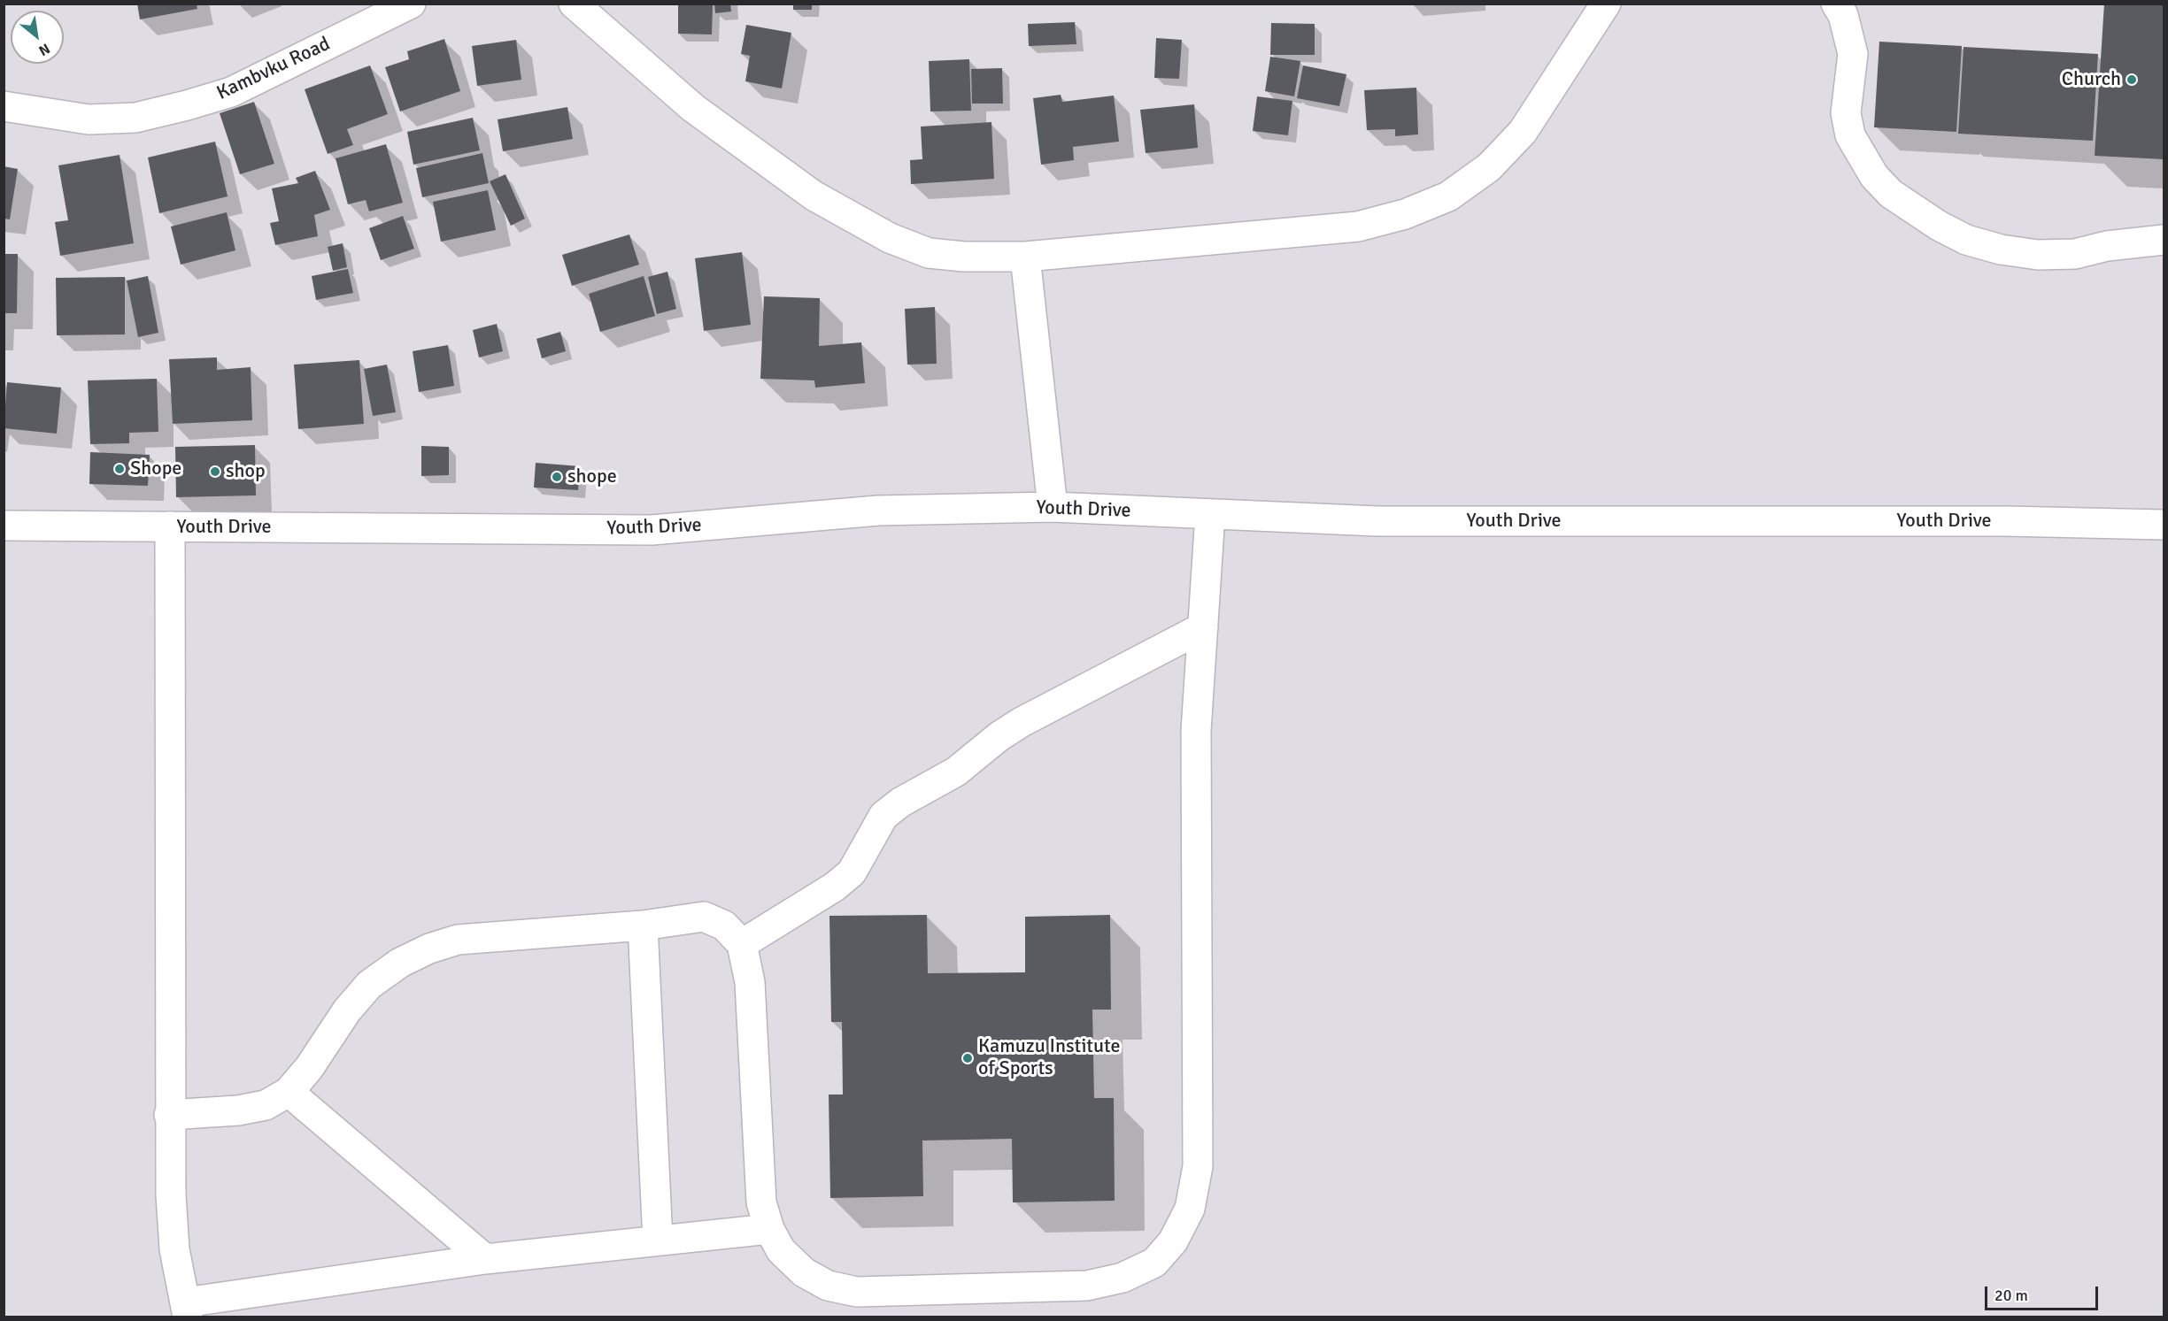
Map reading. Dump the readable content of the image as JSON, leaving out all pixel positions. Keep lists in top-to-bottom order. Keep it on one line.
{"streets":{"street":["Kambvku Road","Youth Drive"]},"places":["Church","Shope","shop","shope","Kamuzu Institute of Sports"],"scale_bar":"20 m","north":"bottom right"}
